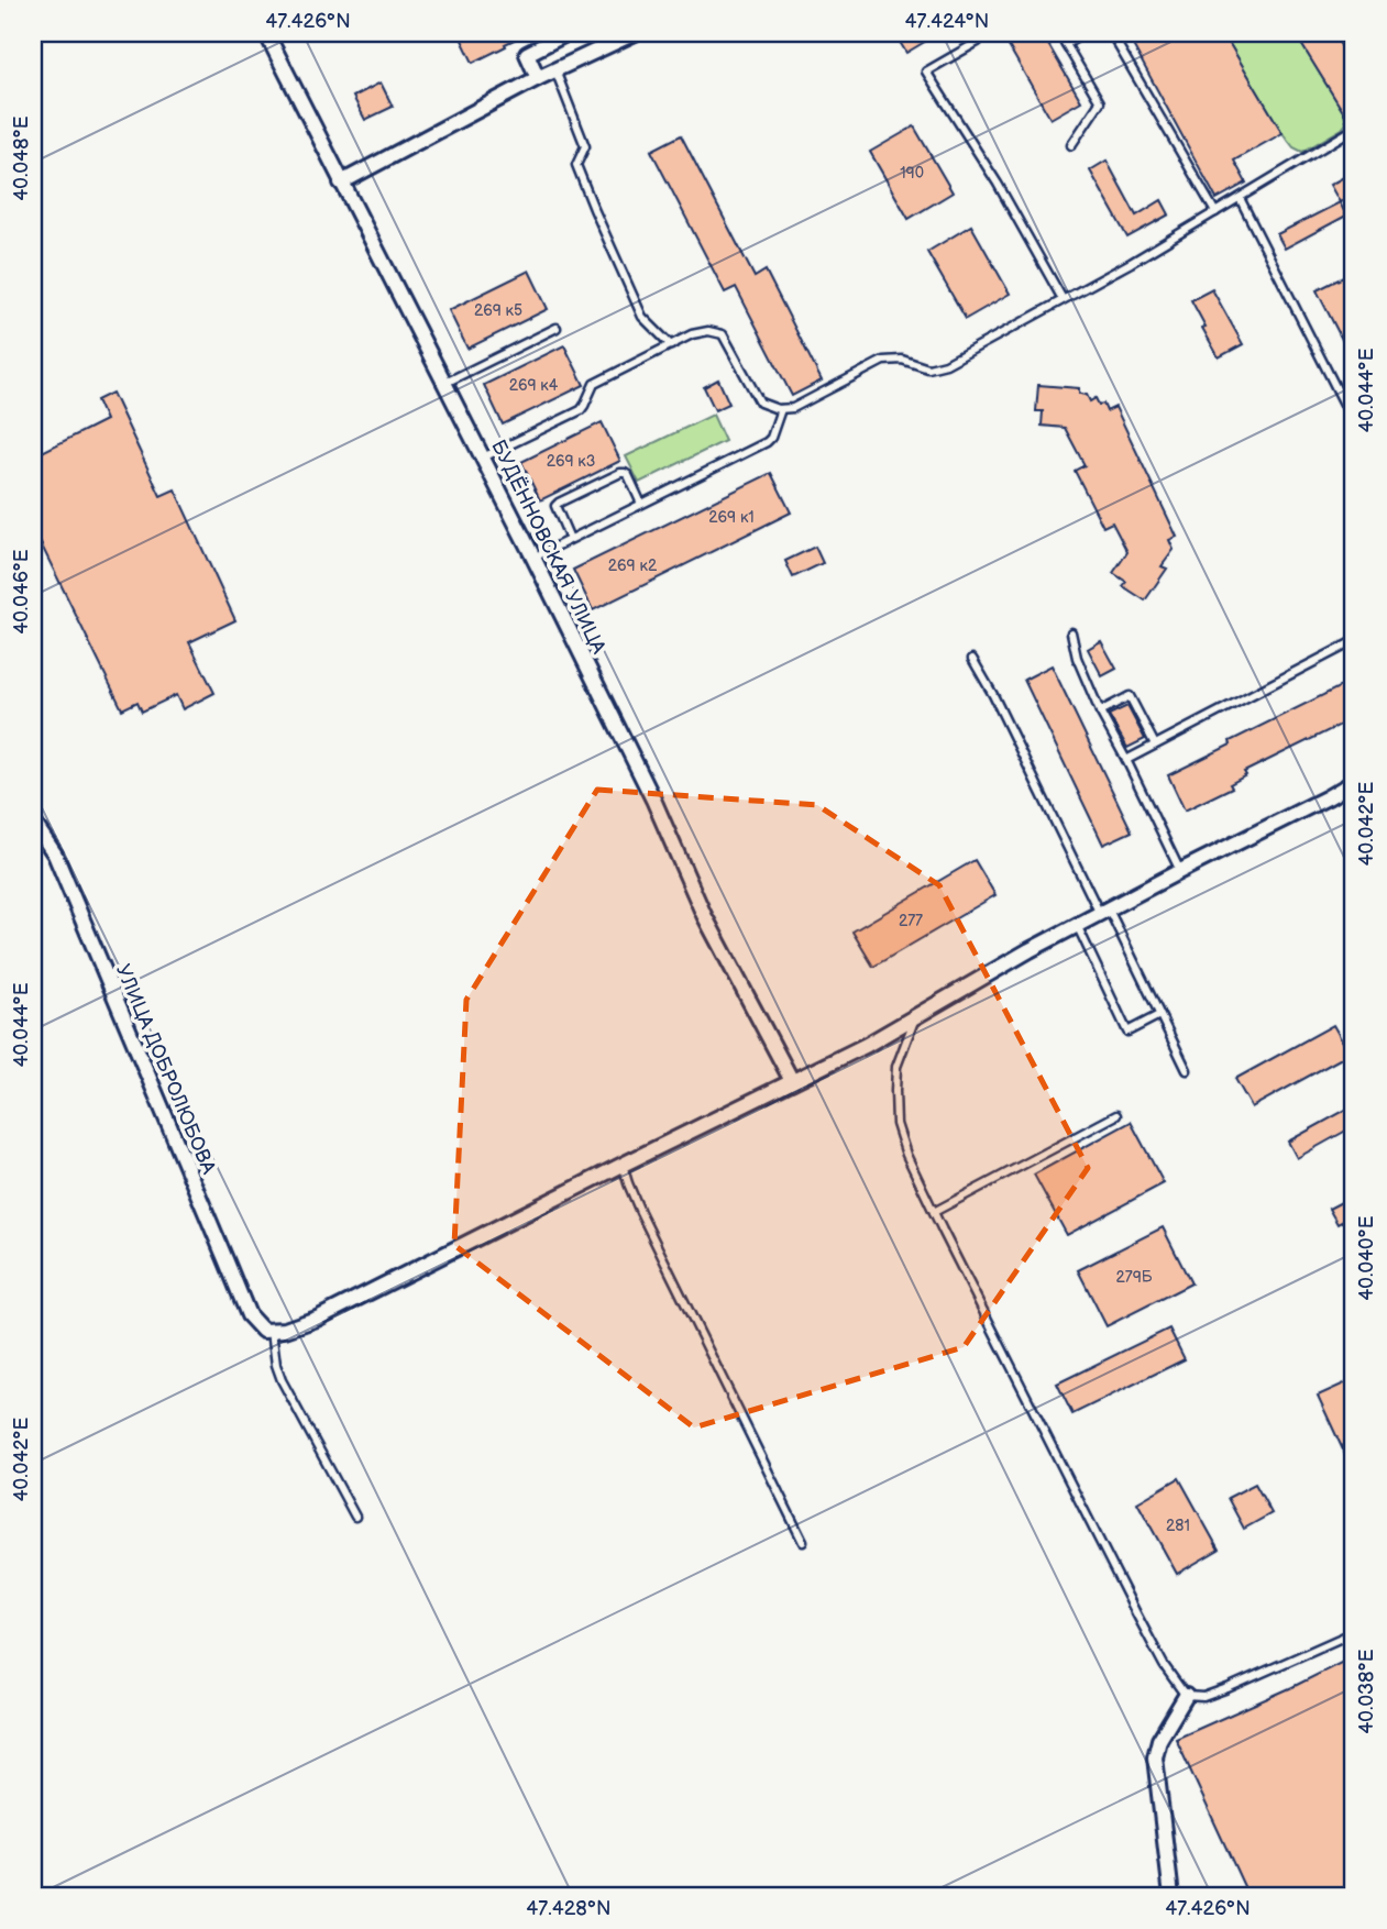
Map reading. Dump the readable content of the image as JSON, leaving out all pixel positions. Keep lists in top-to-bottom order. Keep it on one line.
{"streets":{"street":["БУДЁННОВСКАЯ УЛИЦА","УЛИЦА ДОБРОЛЮБОВА"]},"house_numbers":["190","269 к5","269 к4","269 к3","269 к1","269 к2","277","279Б","281"],"coordinates":["47.426°N","47.424°N","40.048°E","40.044°E","40.046°E","40.042°E","40.040°E","40.038°E","47.428°N"]}
